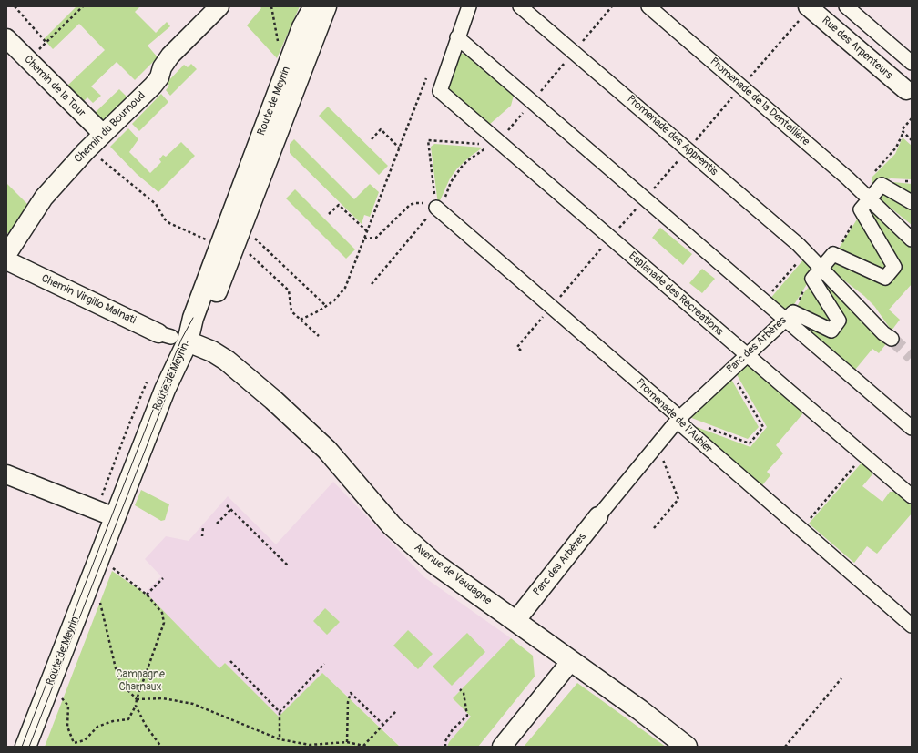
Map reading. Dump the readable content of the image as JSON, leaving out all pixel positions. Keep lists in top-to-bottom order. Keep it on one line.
{"streets":{"street":["Rue des Arpenteurs","Chemin de la Tour","Route de Meyrin","Promenade de la Dentellière","Chemin du Bournoud","Promenade des Apprentis","Esplanade des Récréations","Chemin Virgilio Malnati","Parc des Arbères","Promenade de l'Aubier","Avenue de Vaudagne"]},"crossings":[["Chemin de la Tour","Chemin du Bournoud"],["Route de Meyrin","Chemin Virgilio Malnati"],["Route de Meyrin","Avenue de Vaudagne"],["Promenade des Apprentis","Parc des Arbères"],["Esplanade des Récréations","Parc des Arbères"],["Chemin Virgilio Malnati","Avenue de Vaudagne"],["Parc des Arbères","Promenade de l'Aubier"],["Parc des Arbères","Avenue de Vaudagne"]],"parks":["Campagne Charnaux"]}
